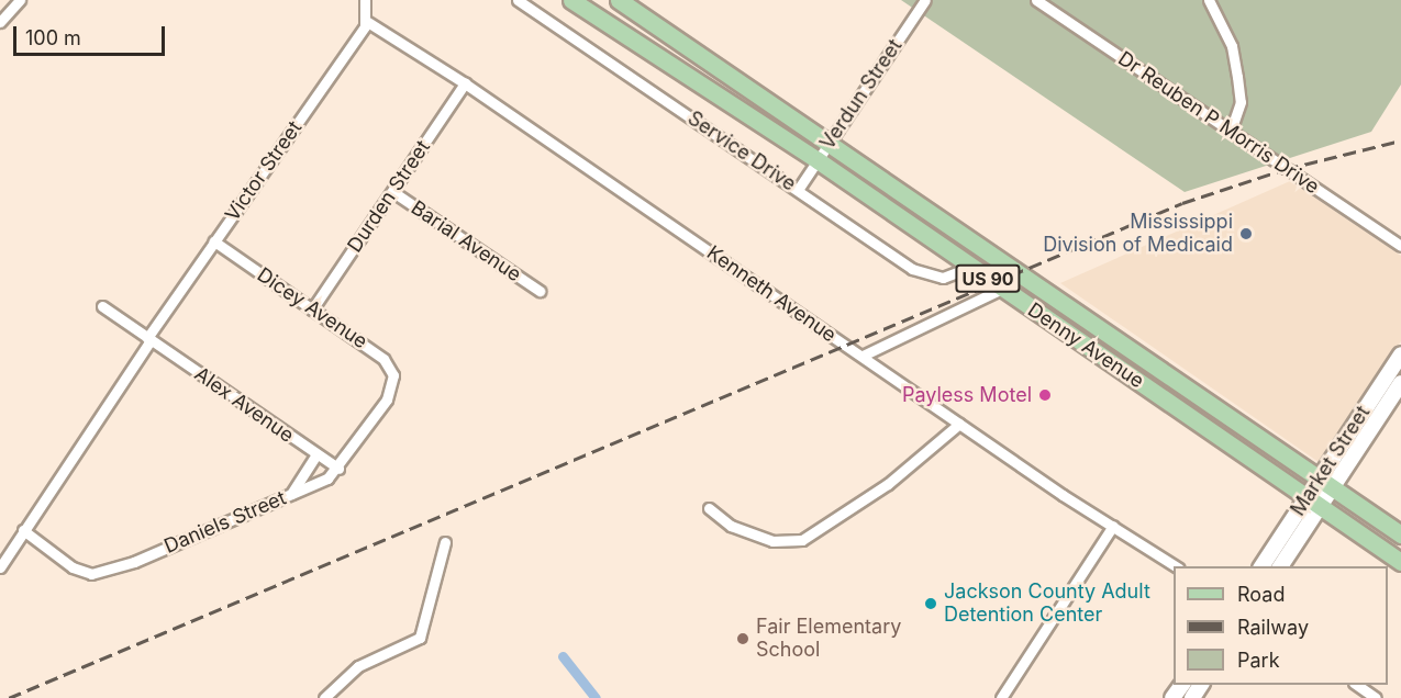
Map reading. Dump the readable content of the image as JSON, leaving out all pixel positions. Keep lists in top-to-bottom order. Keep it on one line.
{"streets":{"main road":["US 90","Denny Avenue","Market Street"],"street":["Verdun Street","Dr Reuben P Morris Drive","Service Drive","Victor Street","Durden Street","Barial Avenue","Kenneth Avenue","Dicey Avenue","Alex Avenue","Daniels Street"]},"crossings":[["Verdun Street","Service Drive"],["Verdun Street","Denny Avenue"],["Service Drive","Denny Avenue"],["Victor Street","Kenneth Avenue"],["Victor Street","Dicey Avenue"],["Victor Street","Alex Avenue"],["Victor Street","Daniels Street"],["Durden Street","Barial Avenue"],["Durden Street","Kenneth Avenue"],["Durden Street","Dicey Avenue"],["Dicey Avenue","Daniels Street"],["Denny Avenue","Market Street"],["Alex Avenue","Daniels Street"]],"places":["Mississippi Division of Medicaid","Payless Motel","Jackson County Adult Detention Center","Fair Elementary School"],"legend":["Road","Railway","Park"],"scale_bar":"100 m"}
